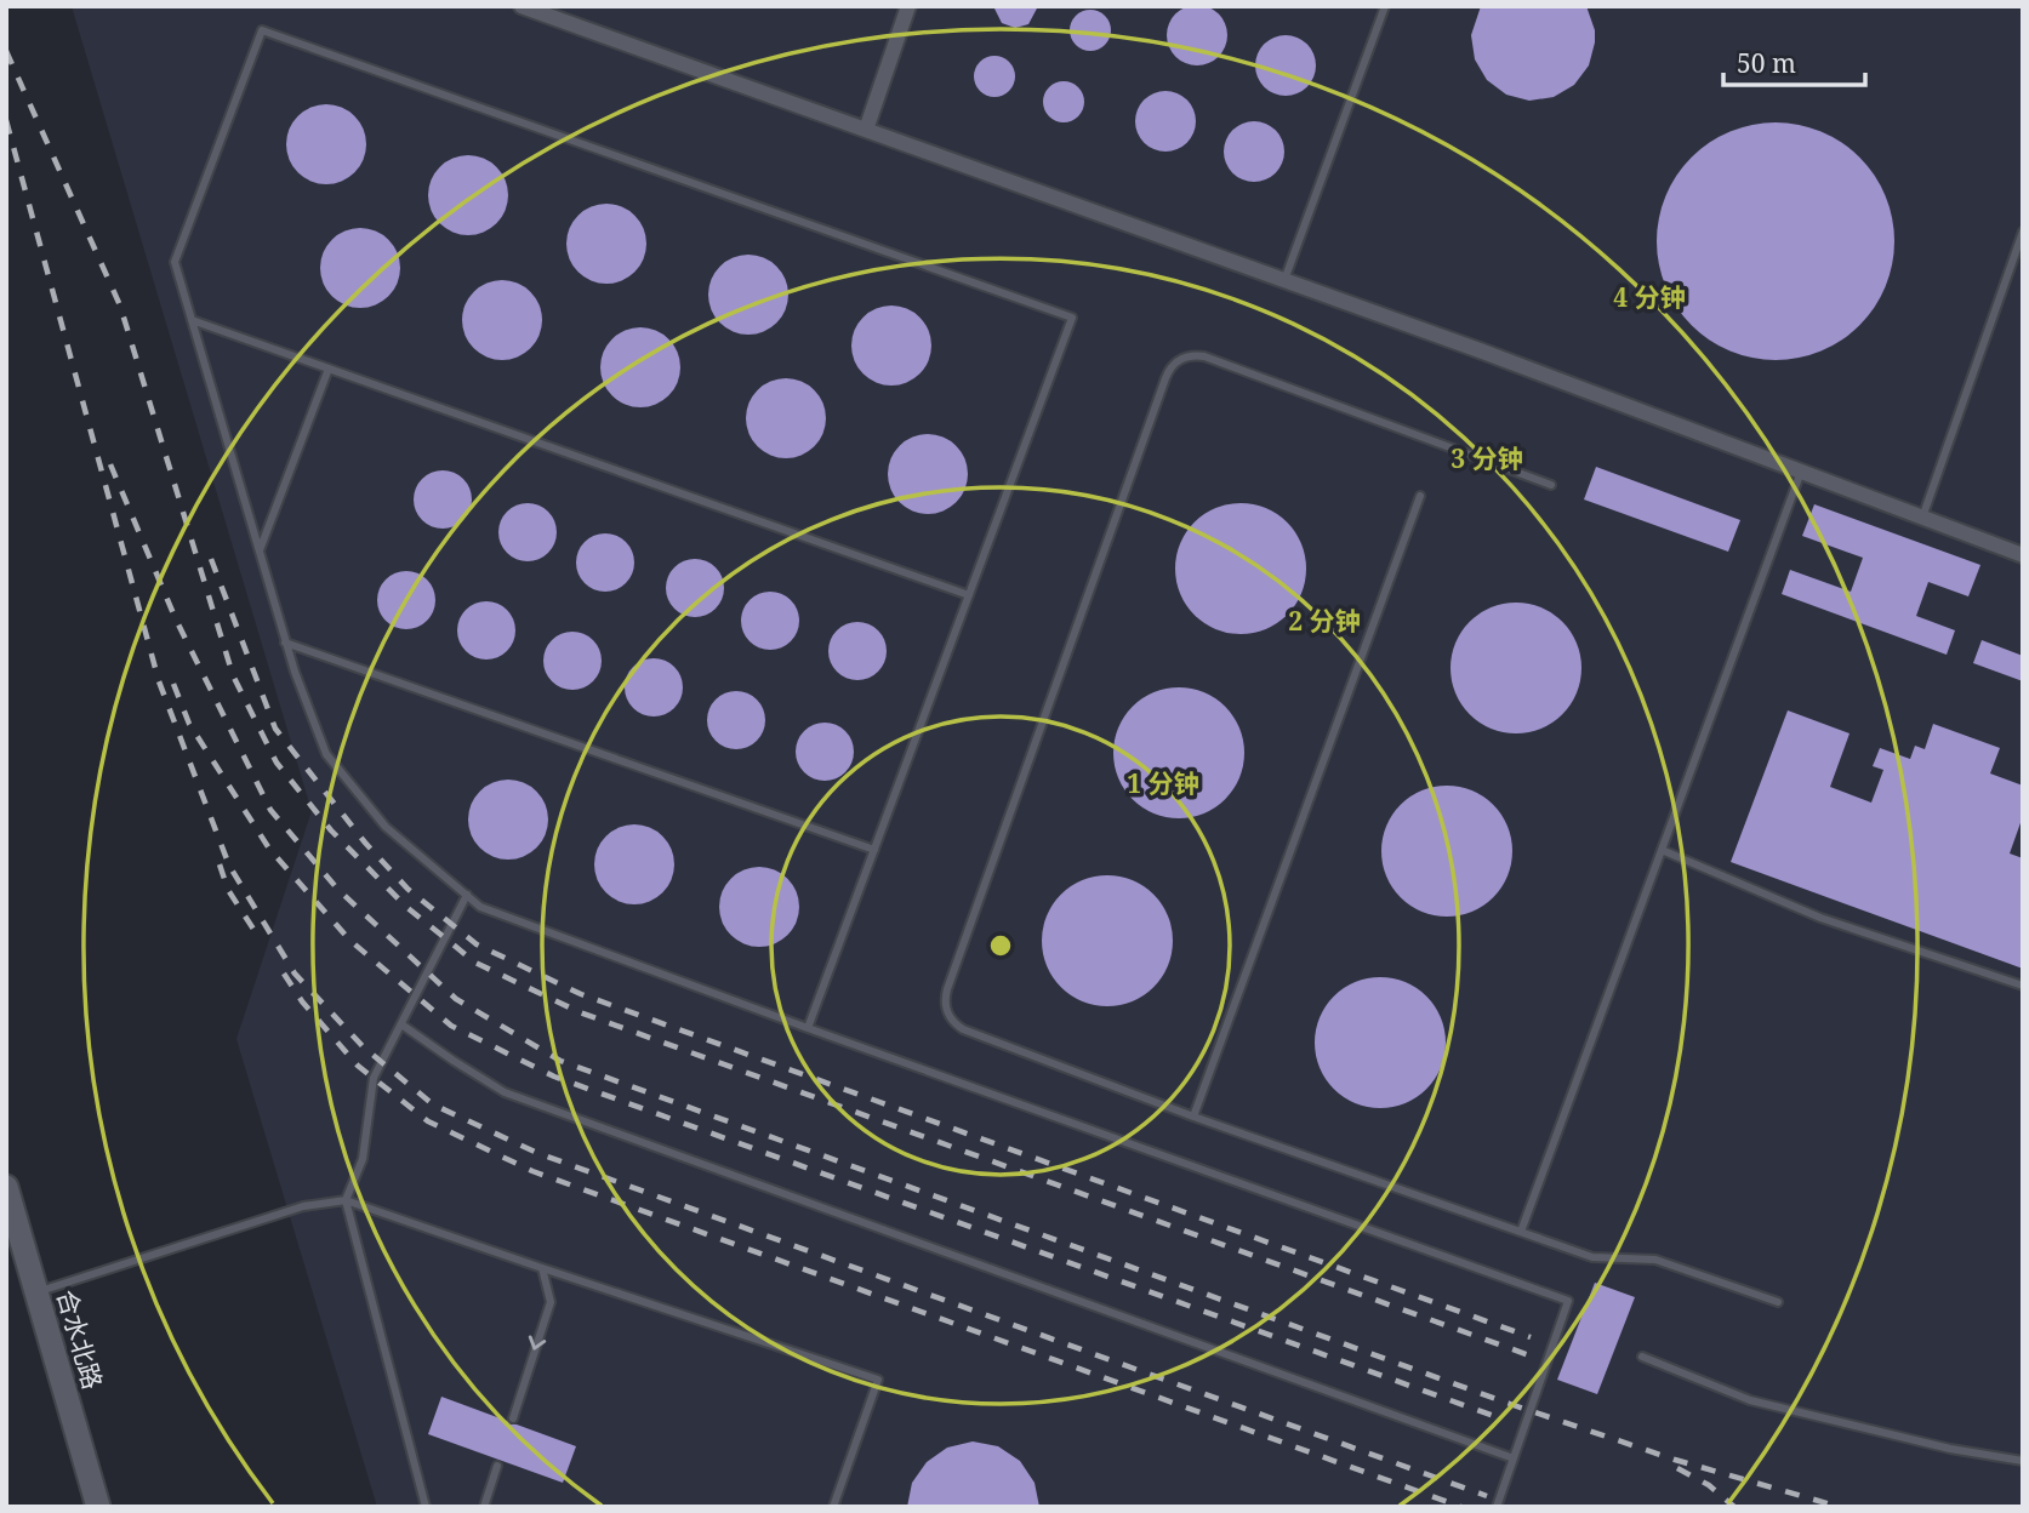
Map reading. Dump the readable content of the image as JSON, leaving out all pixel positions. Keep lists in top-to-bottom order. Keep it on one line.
{"streets":{"street":["合水北路"]},"scale_bar":"50 m","rings":["4 分钟","3 分钟","2 分钟","1 分钟"]}
